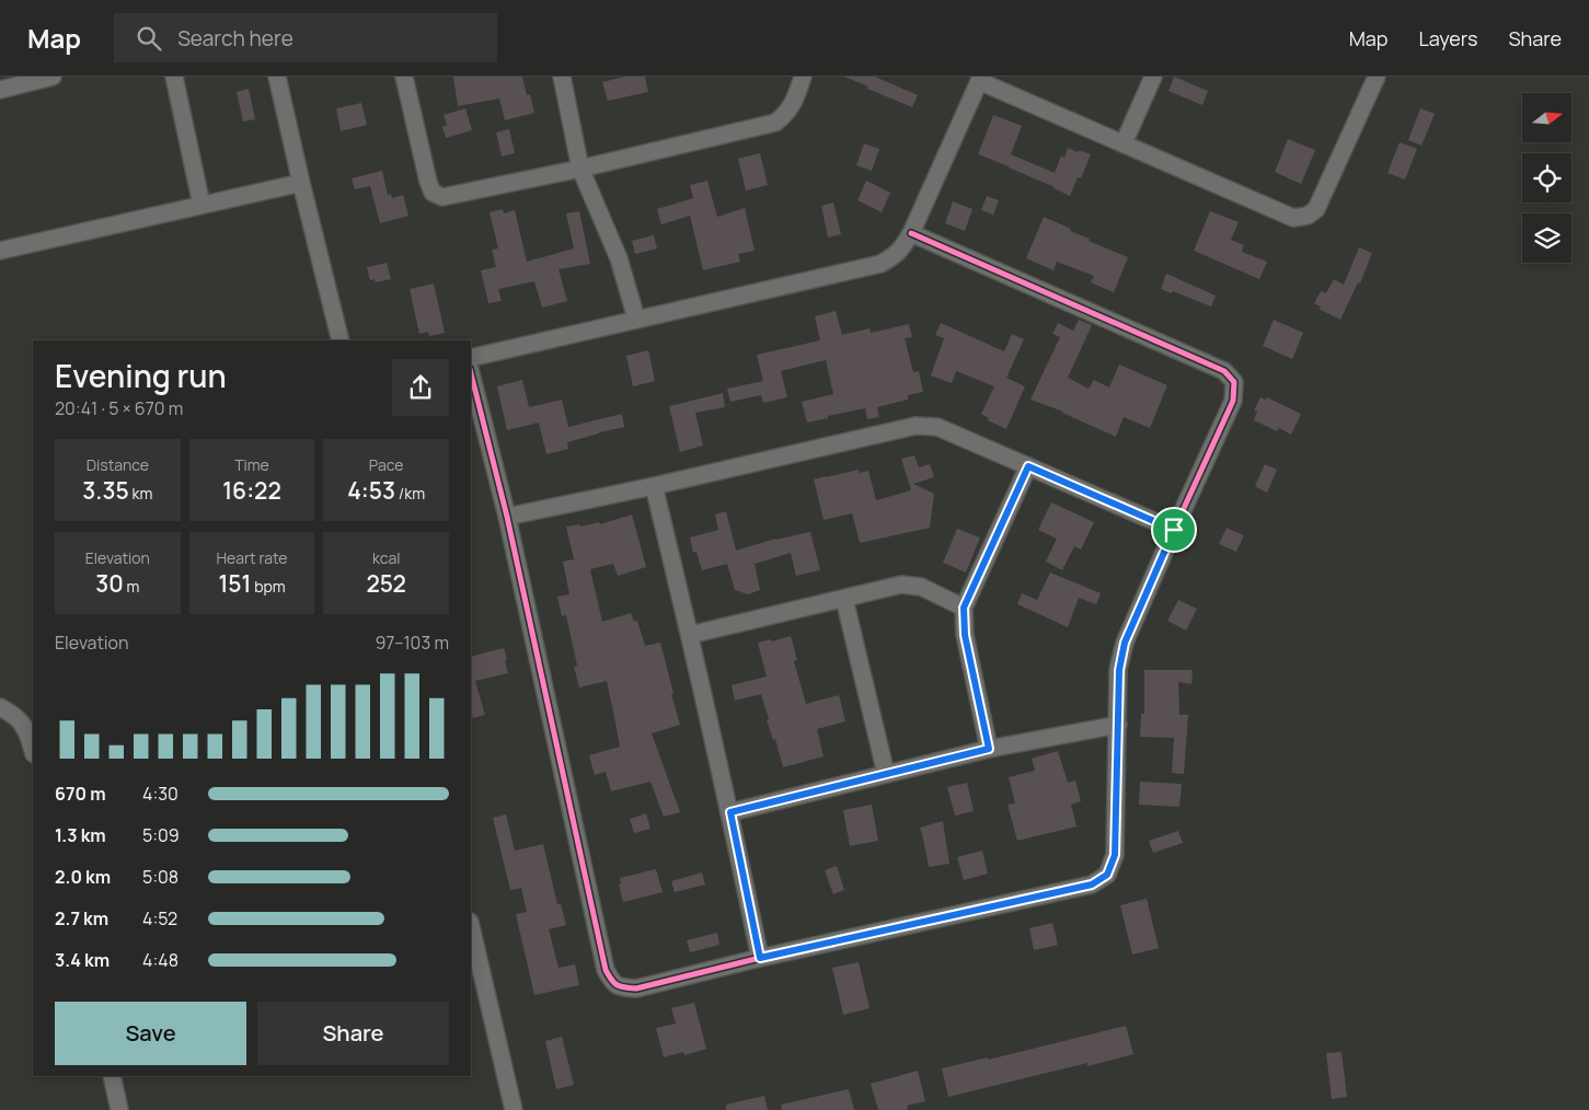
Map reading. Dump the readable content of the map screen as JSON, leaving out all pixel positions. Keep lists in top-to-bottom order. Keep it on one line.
{"north":"right","page":{"header":"Map","search":"Search here","nav":["Map","Layers","Share"],"heading":["Evening run","20:41 · 5 × 670 m"],"stats":[["Distance","3.35 km"],["Time","16:22"],["Pace","4:53 /km"],["Elevation","30 m"],["Heart rate","151 bpm"],["kcal","252"]],"chart":["Elevation","97–103 m"],"list":[{"name":"670 m","note":"4:30"},{"name":"1.3 km","note":"5:09"},{"name":"2.0 km","note":"5:08"},{"name":"2.7 km","note":"4:52"},{"name":"3.4 km","note":"4:48"}],"buttons":["Save","Share"]}}
